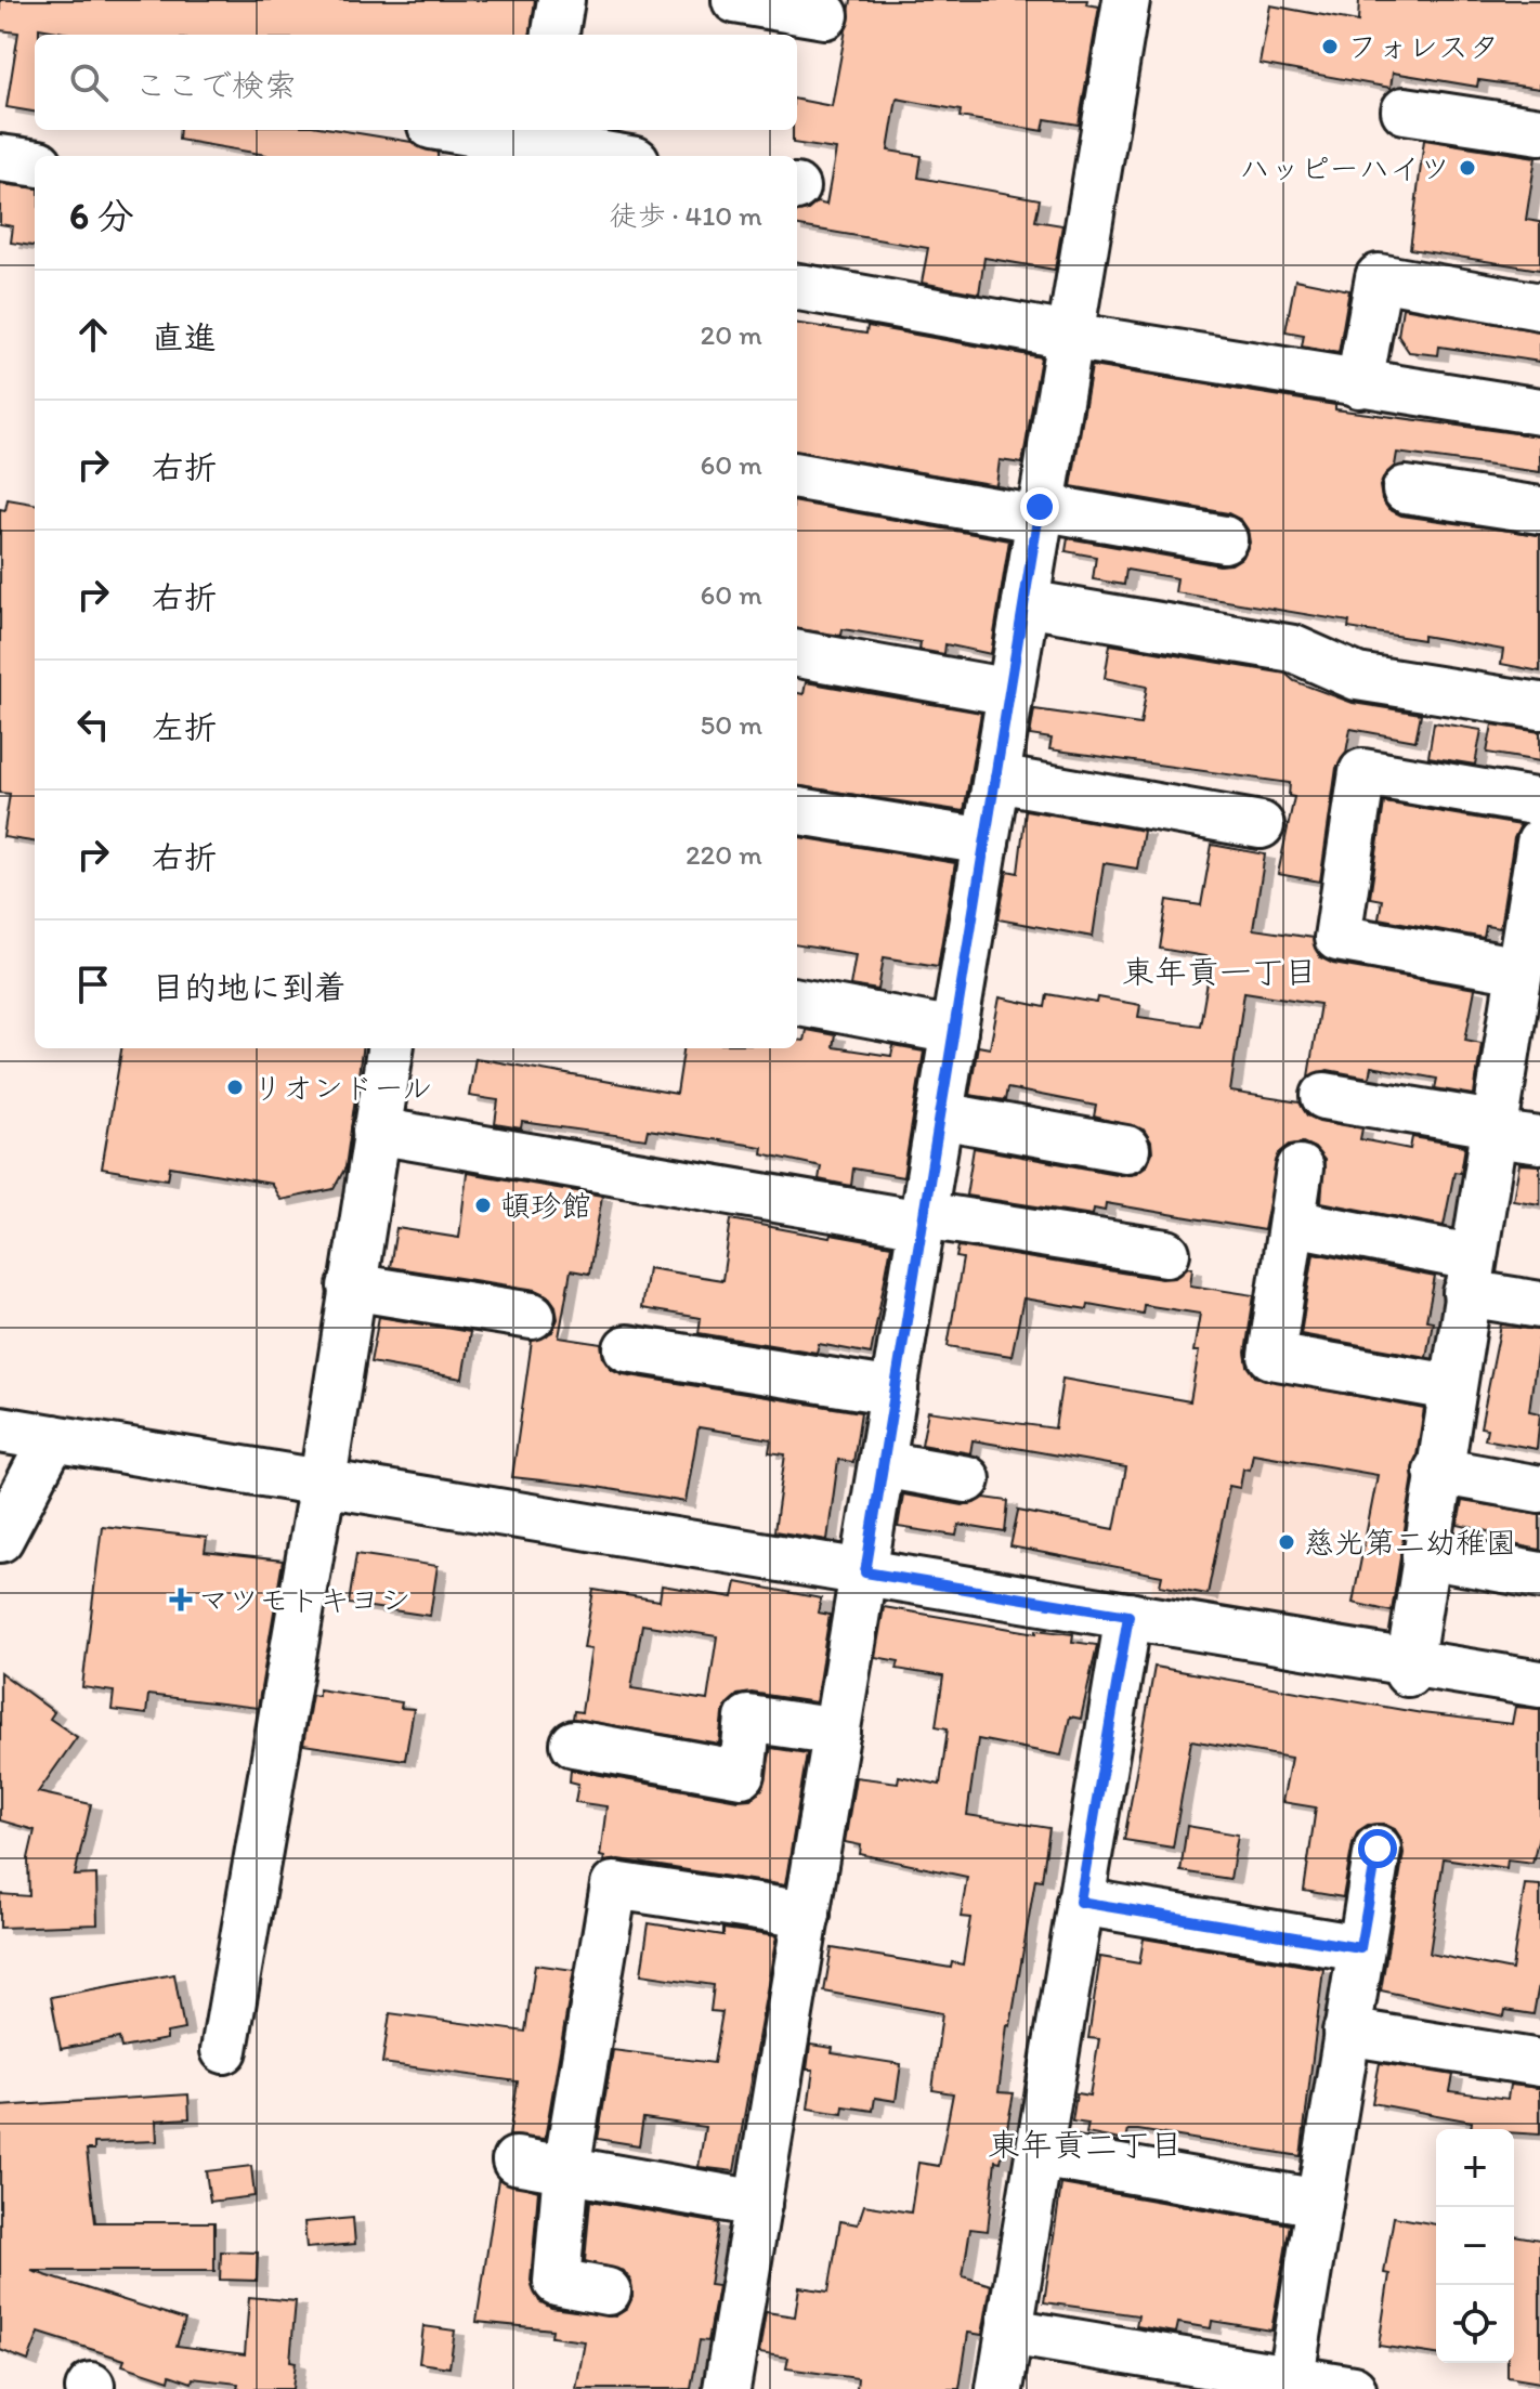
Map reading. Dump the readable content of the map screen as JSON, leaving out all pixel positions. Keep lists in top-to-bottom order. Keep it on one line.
{"districts":["東年貢一丁目","東年貢二丁目"],"places":{"other":["フォレスタ","ハッピーハイツ","リオンドール","頓珍館","慈光第二幼稚園"],"health":["マツモトキヨシ"]},"page":{"search":"ここで検索","heading":["6 分","徒歩 · 410 m"],"list":[["直進","20 m"],["右折","60 m"],["右折","60 m"],["左折","50 m"],["右折","220 m"],"目的地に到着"],"map_buttons":["+","−"]}}
